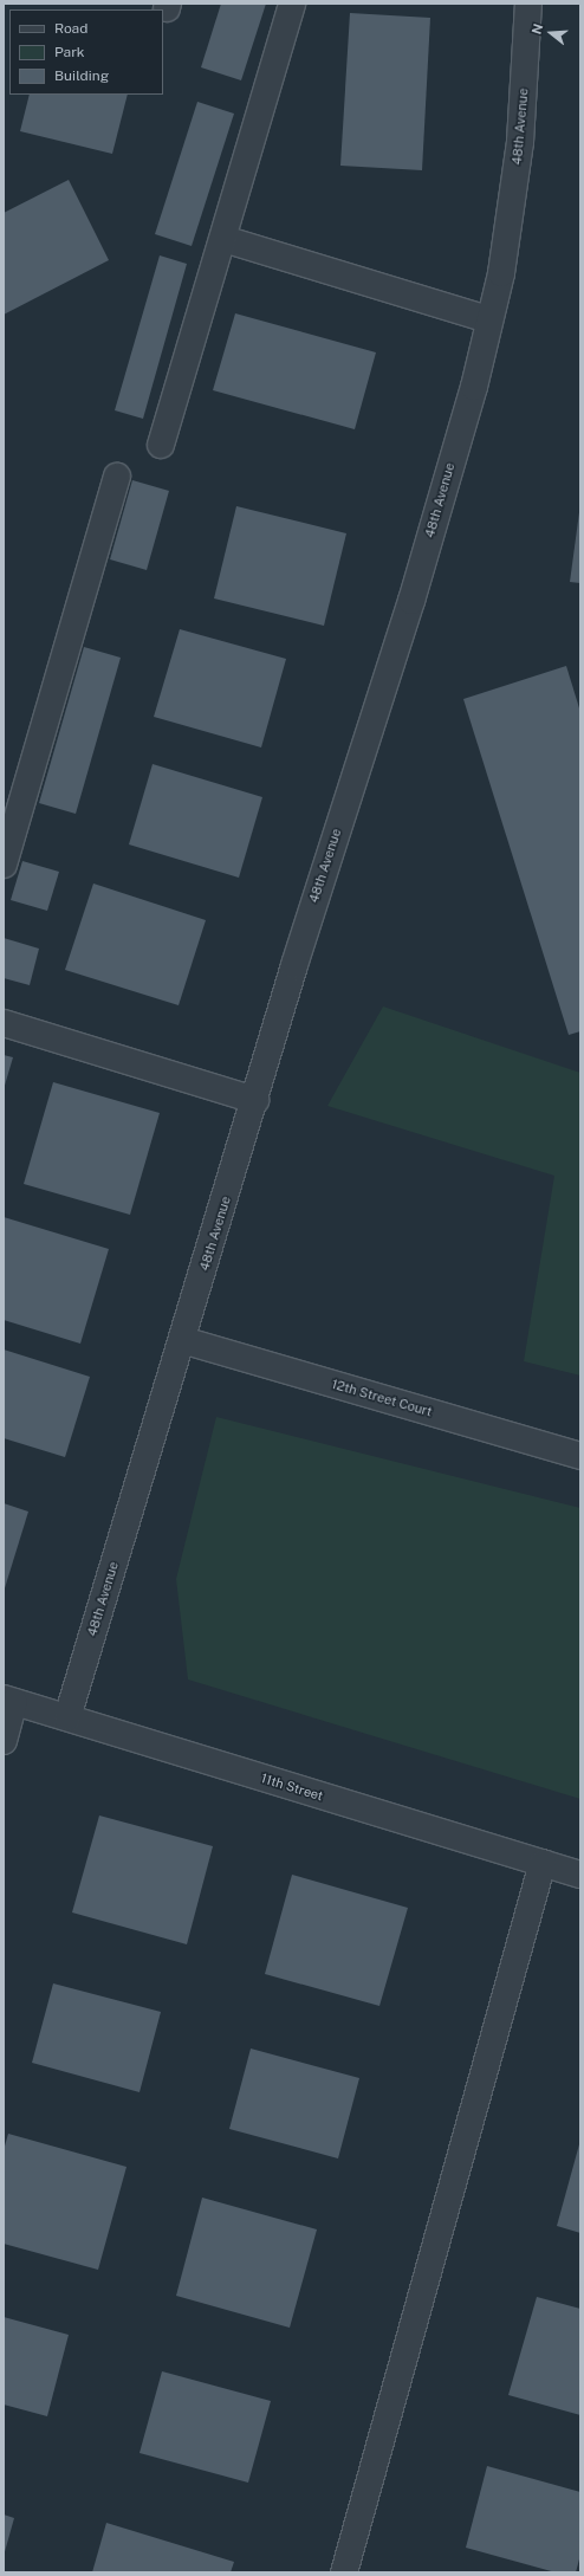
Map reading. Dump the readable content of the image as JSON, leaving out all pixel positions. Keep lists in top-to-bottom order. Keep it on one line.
{"streets":{"street":["48th Avenue","12th Street Court","11th Street"]},"crossings":[["48th Avenue","12th Street Court"],["48th Avenue","11th Street"]],"legend":["Road","Park","Building"],"north":"left"}
